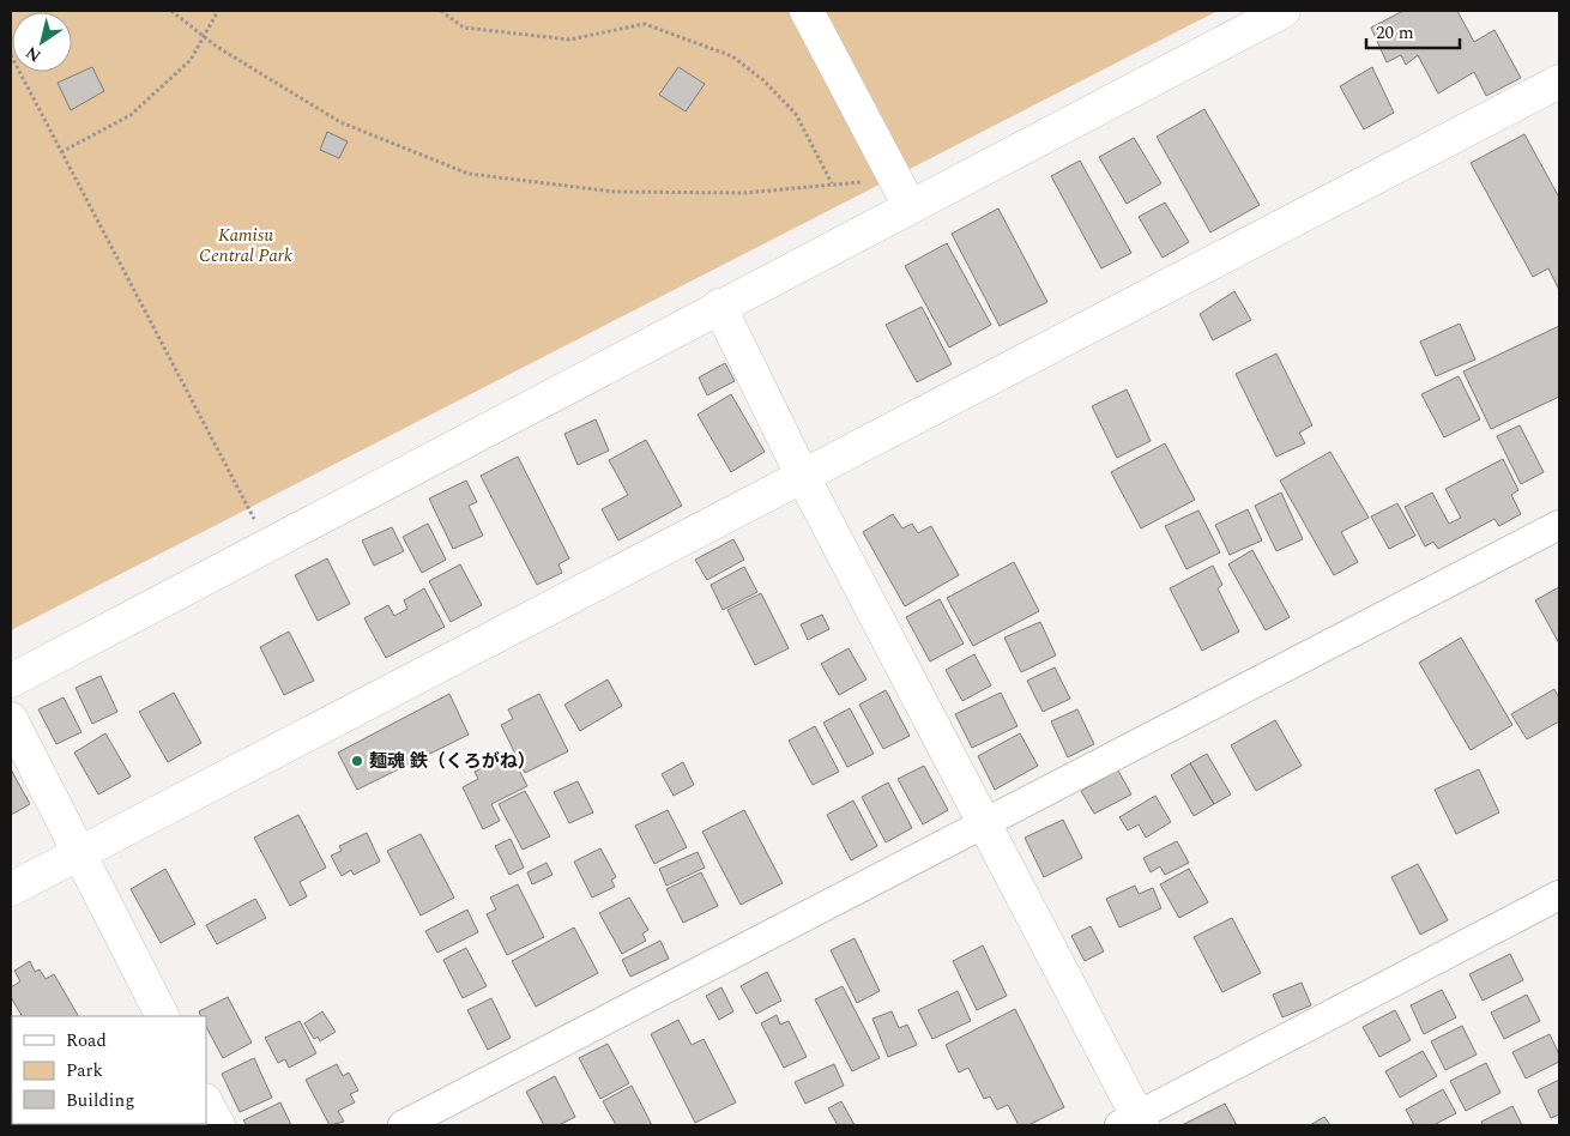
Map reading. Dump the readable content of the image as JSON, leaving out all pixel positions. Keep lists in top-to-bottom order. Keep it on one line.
{"parks":["Kamisu Central Park"],"places":["麺魂 鉄（くろがね）"],"legend":["Road","Park","Building"],"scale_bar":"20 m","north":"bottom left"}
